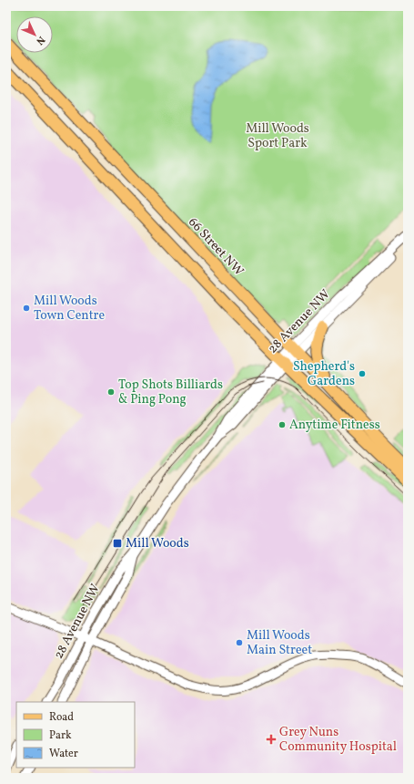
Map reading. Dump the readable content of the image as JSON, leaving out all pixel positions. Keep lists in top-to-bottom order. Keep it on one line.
{"streets":{"main road":["66 Street NW"],"street":["28 Avenue NW"]},"crossings":[["66 Street NW","28 Avenue NW"]],"parks":["Mill Woods Sport Park"],"places":{"other":["Mill Woods Town Centre","Shepherd's Gardens","Top Shots Billiards & Ping Pong","Anytime Fitness","Mill Woods Main Street"],"transit":["Mill Woods"],"health":["Grey Nuns Community Hospital"]},"legend":["Road","Park","Water"],"north":"bottom right"}
